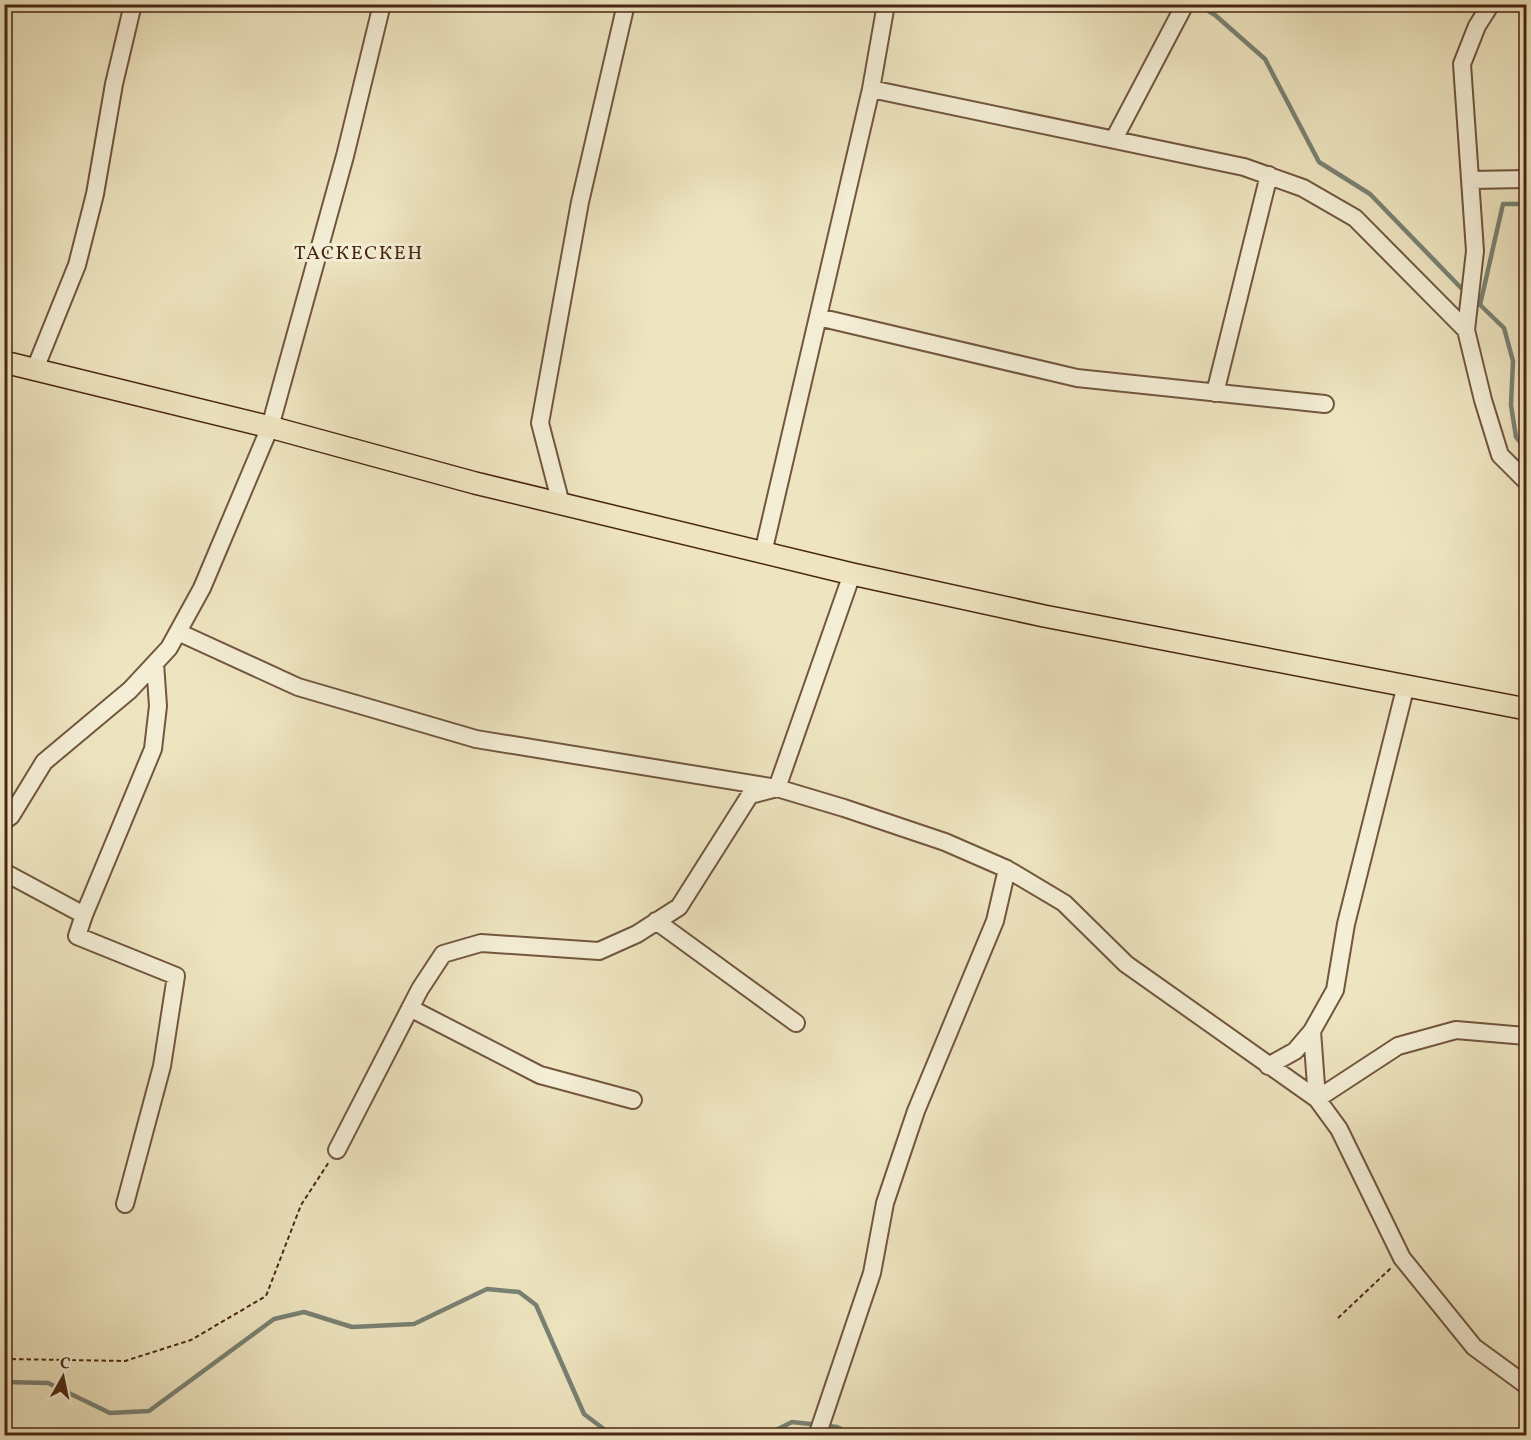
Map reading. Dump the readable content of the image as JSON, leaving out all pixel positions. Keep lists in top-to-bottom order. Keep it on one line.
{"districts":["ТАСКЕСКЕН"],"north":"top"}
